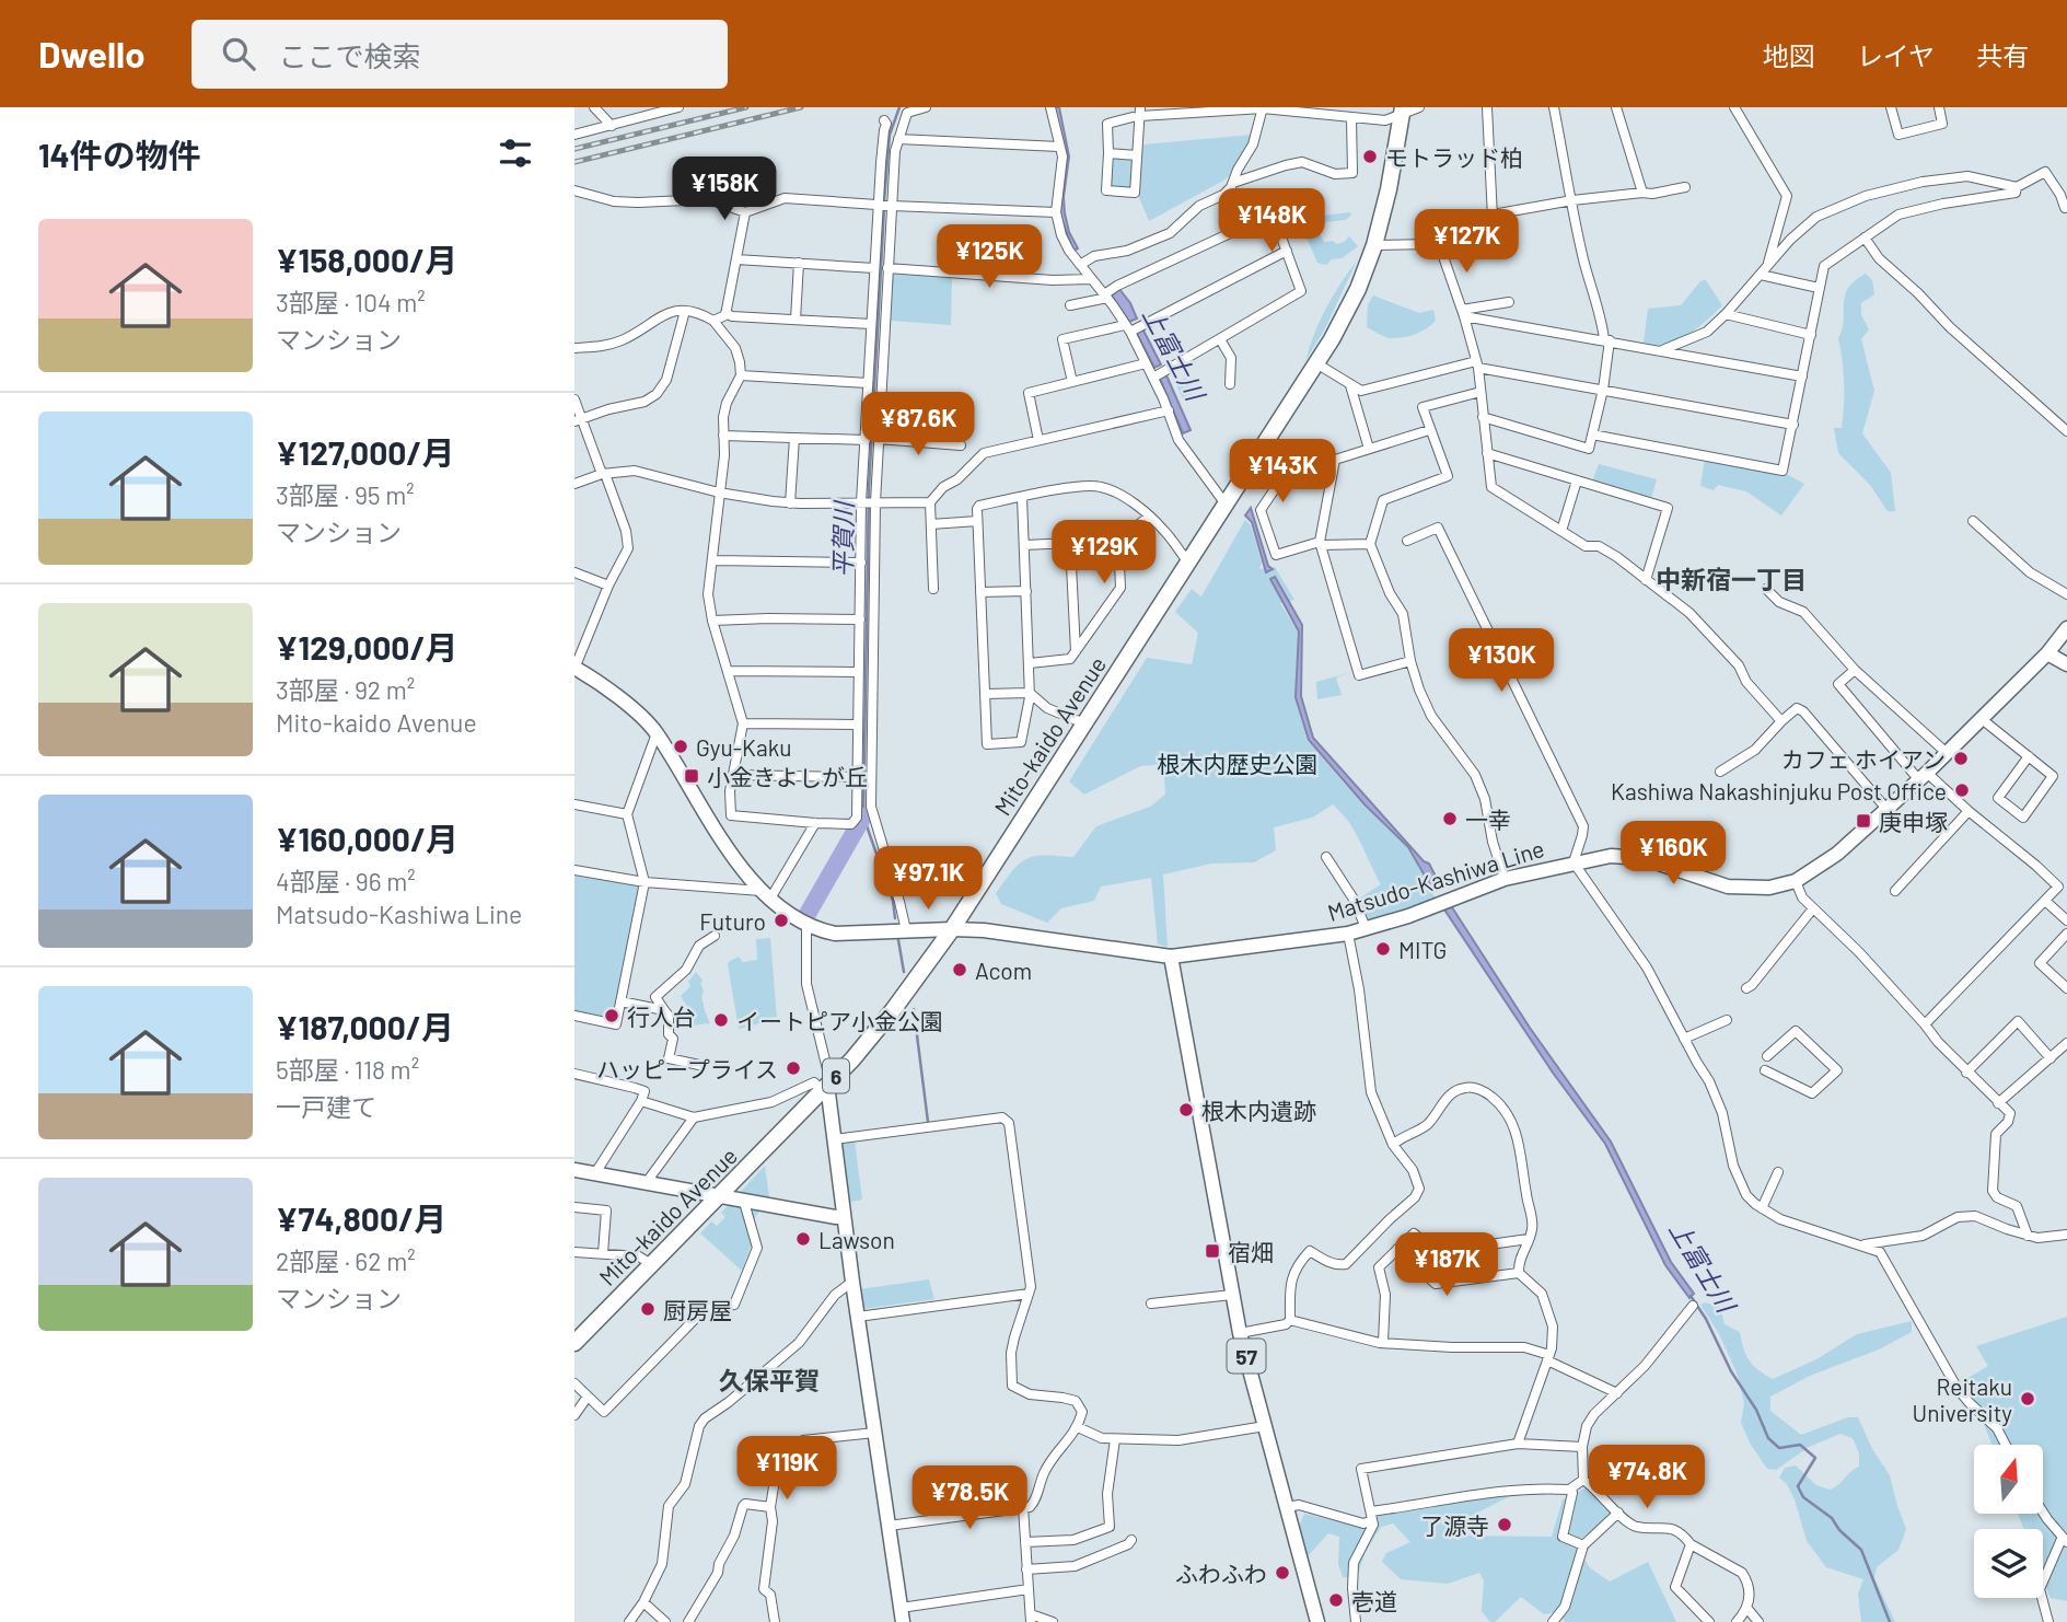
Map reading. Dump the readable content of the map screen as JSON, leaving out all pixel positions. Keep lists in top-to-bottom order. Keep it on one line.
{"streets":{"highway":["Mito-kaido Avenue","6"],"main road":["Matsudo-Kashiwa Line","57"]},"crossings":[["Mito-kaido Avenue","Matsudo-Kashiwa Line"],["Matsudo-Kashiwa Line","57"]],"districts":["中新宿一丁目","久保平賀"],"water":["上富士川","平賀川"],"parks":["根木内歴史公園"],"places":{"other":["モトラッド柏","Gyu-Kaku","カフェ ホイアン","Kashiwa Nakashinjuku Post Office","一幸","Futuro","MITG","Acom","行人台","イートピア小金公園","ハッピープライス","根木内遺跡","Lawson","厨房屋","Reitaku University","了源寺","ふわふわ","壱道"],"transit":["小金きよしが丘","庚申塚","宿畑"]},"north":"top","page":{"header":"Dwello","search":"ここで検索","nav":["地図","レイヤ","共有"],"heading":"14件の物件","price":["¥158K","¥148K","¥127K","¥125K","¥87.6K","¥143K","¥129K","¥130K","¥160K","¥97.1K","¥187K","¥119K","¥74.8K","¥78.5K"],"list":[{"name":"¥158,000/月","note":"3部屋 · 104 m² · マンション"},{"name":"¥127,000/月","note":"3部屋 · 95 m² · マンション"},{"name":"¥129,000/月","note":"3部屋 · 92 m² · Mito-kaido Avenue"},{"name":"¥160,000/月","note":"4部屋 · 96 m² · Matsudo-Kashiwa Line"},{"name":"¥187,000/月","note":"5部屋 · 118 m² · 一戸建て"},{"name":"¥74,800/月","note":"2部屋 · 62 m² · マンション"}]}}
